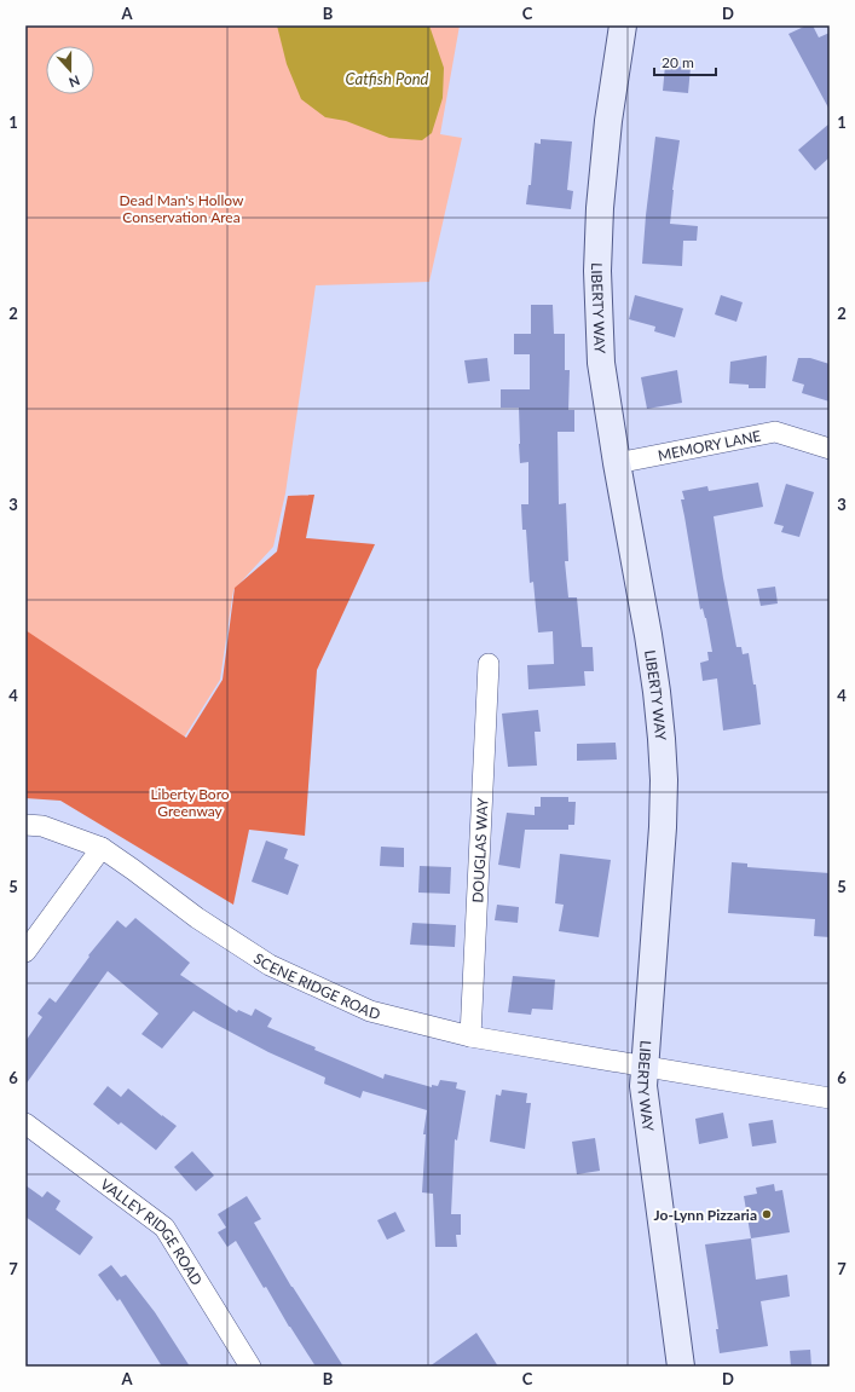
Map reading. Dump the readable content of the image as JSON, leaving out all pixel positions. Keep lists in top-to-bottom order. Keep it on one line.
{"streets":{"street":["LIBERTY WAY","MEMORY LANE","DOUGLAS WAY","SCENE RIDGE ROAD","VALLEY RIDGE ROAD"]},"crossings":[["LIBERTY WAY","MEMORY LANE"],["LIBERTY WAY","SCENE RIDGE ROAD"],["DOUGLAS WAY","SCENE RIDGE ROAD"]],"water":["Catfish Pond"],"parks":["Dead Man's Hollow Conservation Area","Liberty Boro Greenway"],"places":["Jo-Lynn Pizzaria"],"scale_bar":"20 m","north":"bottom","grid":{"columns":["A","B","C","D"],"rows":["1","2","3","4","5","6","7"]}}
